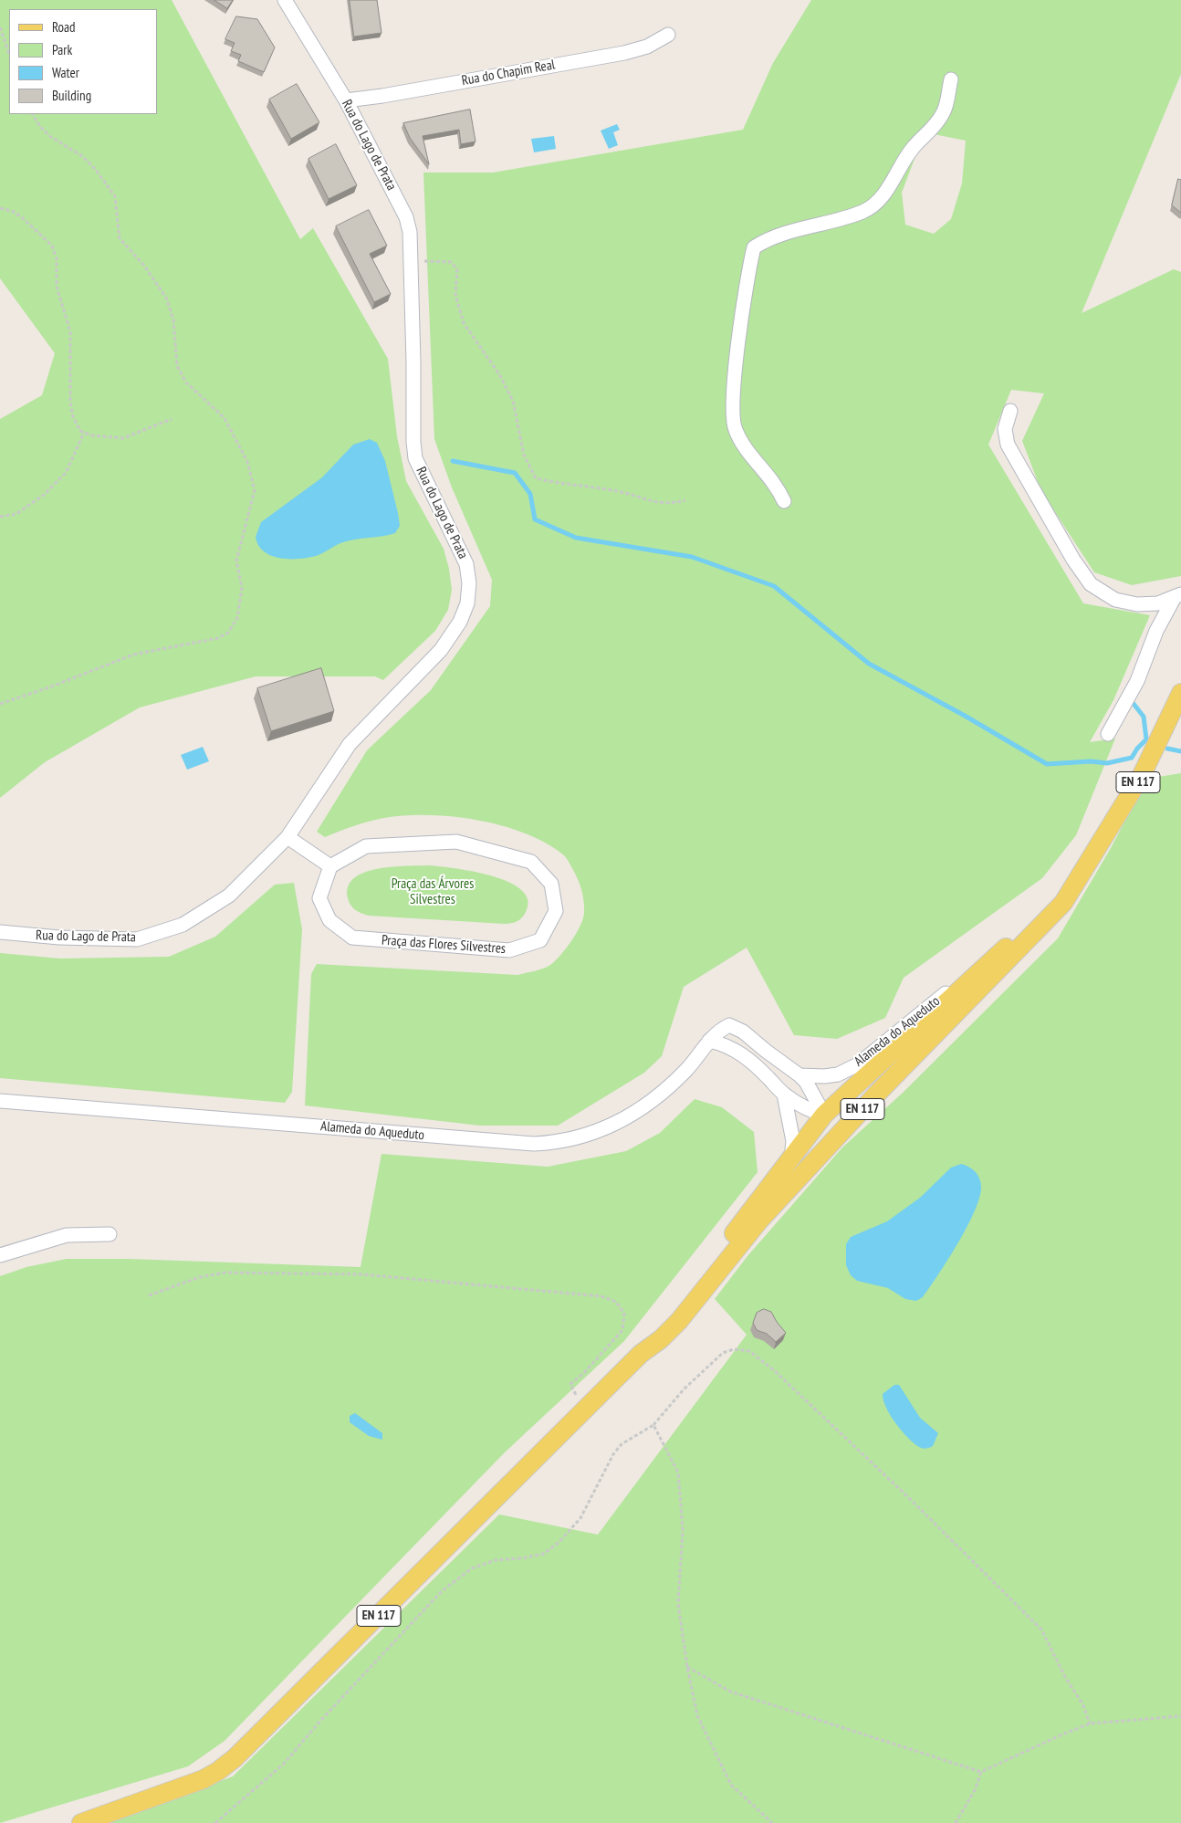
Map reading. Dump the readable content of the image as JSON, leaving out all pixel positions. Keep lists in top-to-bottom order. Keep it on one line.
{"streets":{"main road":["EN 117"],"street":["Rua do Chapim Real","Rua do Lago de Prata","Praça das Flores Silvestres","Alameda do Aqueduto"]},"crossings":[["Rua do Chapim Real","Rua do Lago de Prata"],["EN 117","Alameda do Aqueduto"]],"parks":["Praça das Árvores Silvestres"],"legend":["Road","Park","Water","Building"]}
